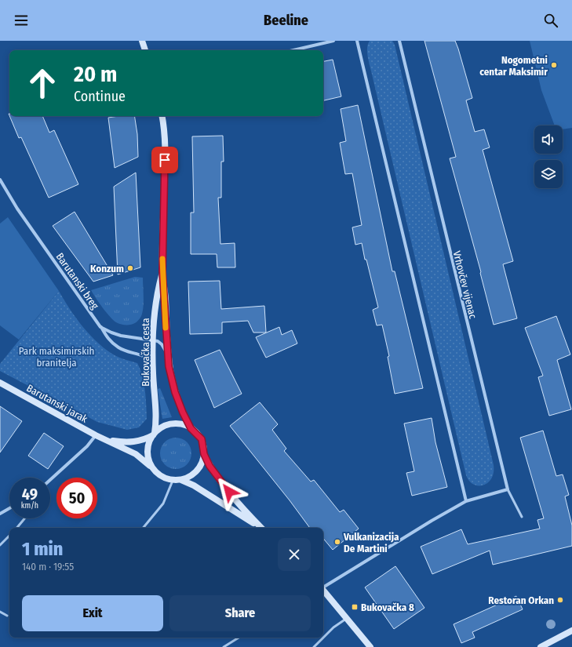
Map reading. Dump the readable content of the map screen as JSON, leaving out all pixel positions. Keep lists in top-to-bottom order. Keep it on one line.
{"streets":{"main road":["Bukovačka cesta","Barutanski jarak"],"street":["Barutanski breg","Vrhovčev vijenac"]},"crossings":[["Barutanski breg","Bukovačka cesta"],["Bukovačka cesta","Barutanski jarak"]],"parks":["Park maksimirskih branitelja"],"places":{"other":["Nogometni centar Maksimir","Konzum","Vulkanizacija De Martini","Restoran Orkan"],"transit":["Bukovačka 8"]},"page":{"header":"Beeline","turn":["20 m","Continue"],"speed":"49 km/h","limit":"50","heading":["1 min","140 m · 19:55"],"buttons":["Exit","Share"]}}
